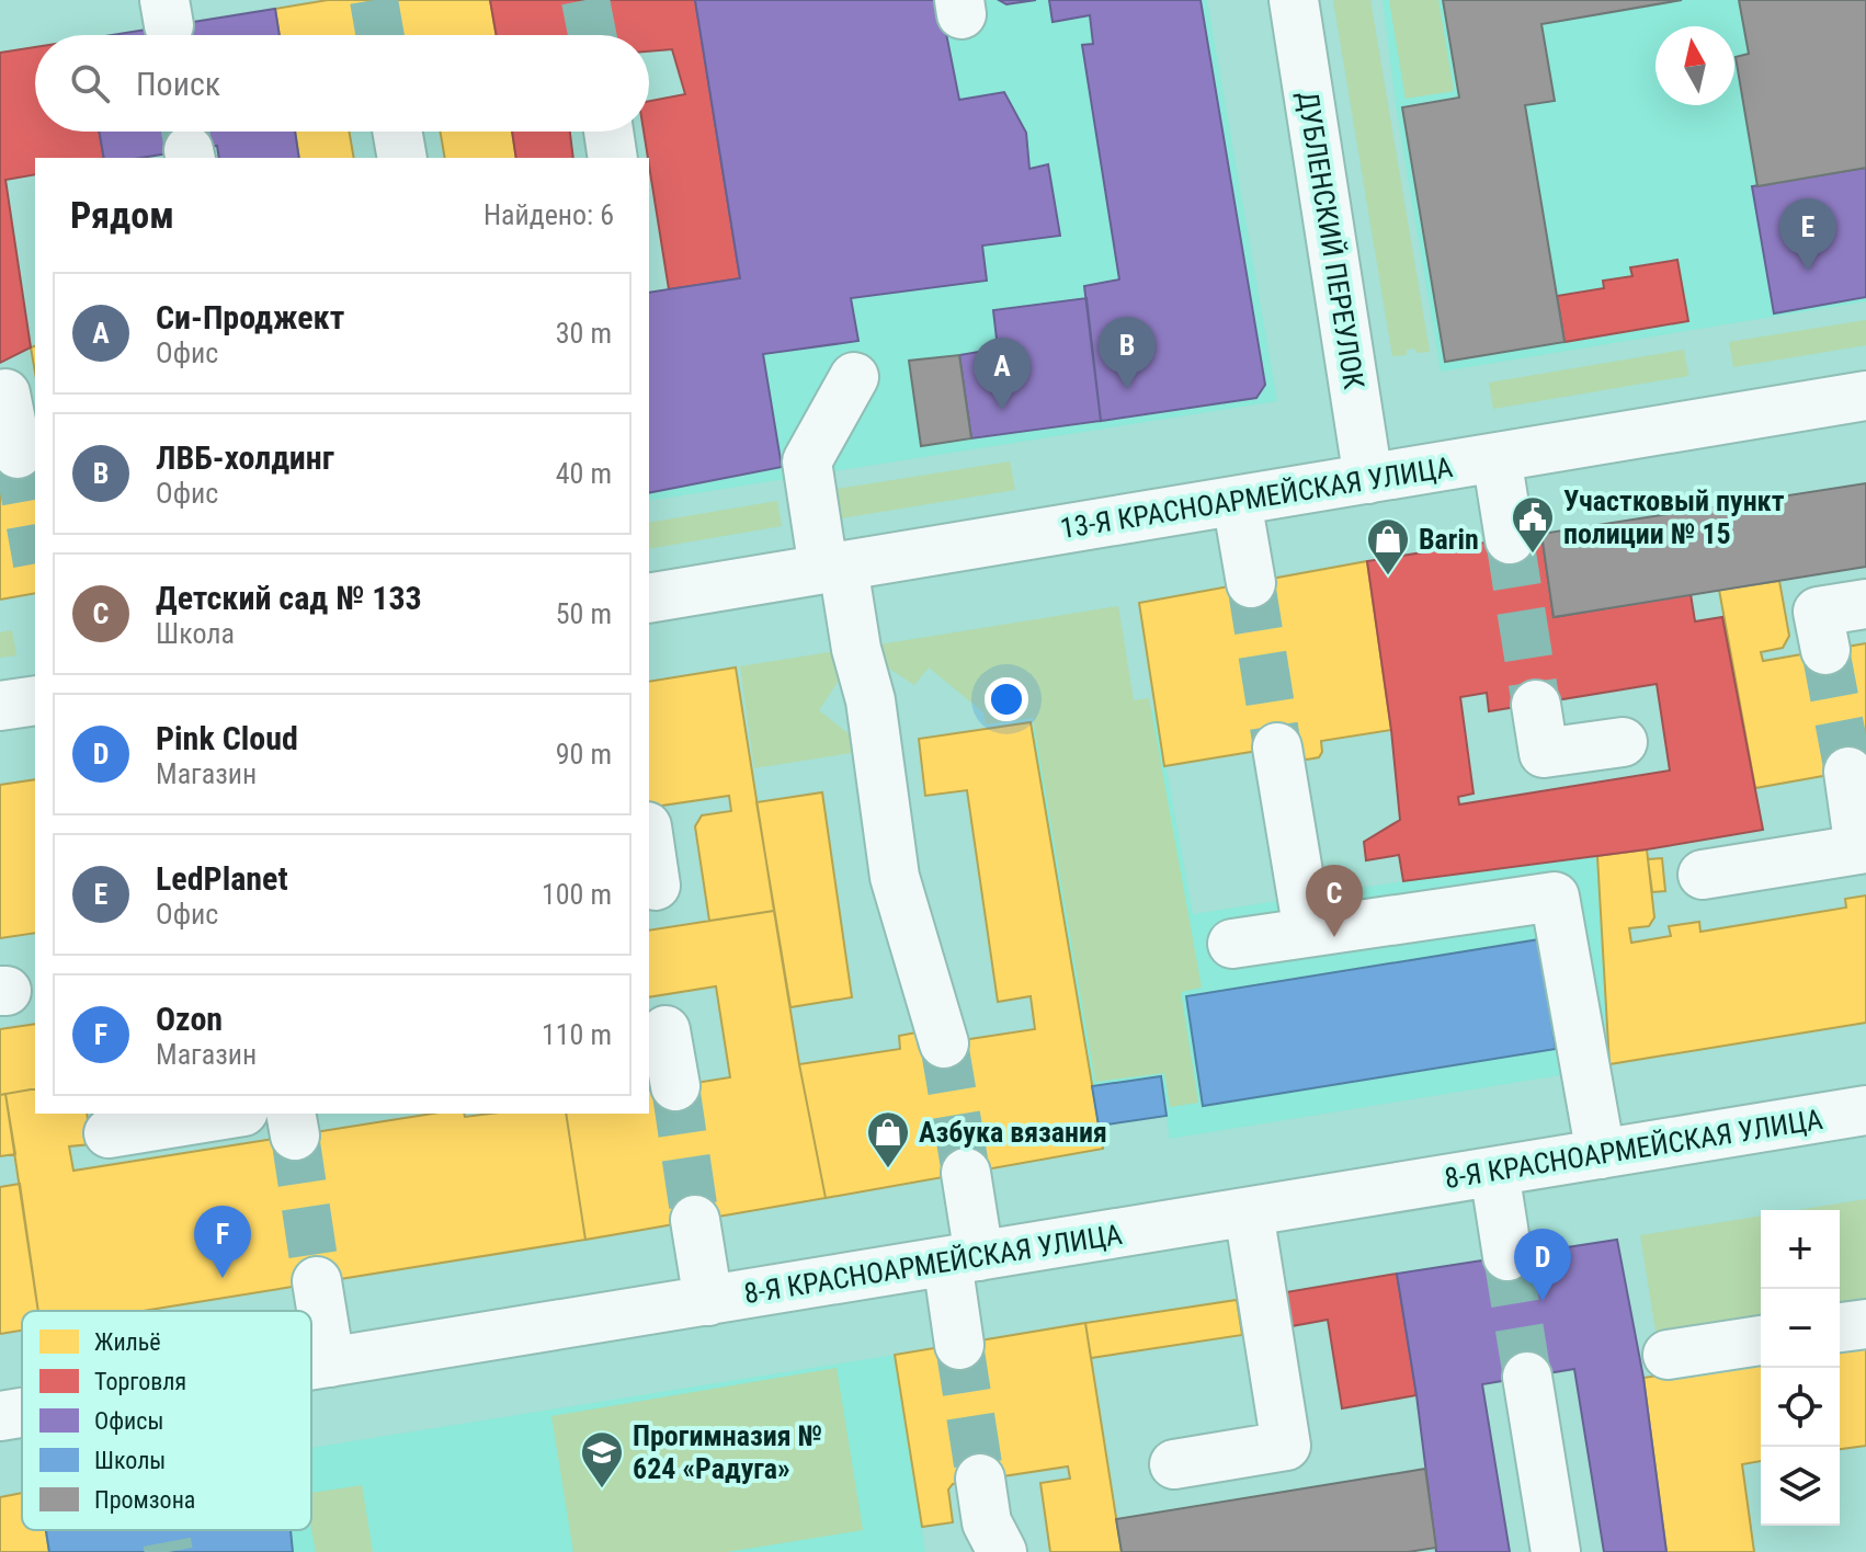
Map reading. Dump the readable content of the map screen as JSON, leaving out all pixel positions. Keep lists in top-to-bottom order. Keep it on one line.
{"streets":{"street":["ДУБЛЕНСКИЙ ПЕРЕУЛОК","13-Я КРАСНОАРМЕЙСКАЯ УЛИЦА","8-Я КРАСНОАРМЕЙСКАЯ УЛИЦА"]},"crossings":[["ДУБЛЕНСКИЙ ПЕРЕУЛОК","13-Я КРАСНОАРМЕЙСКАЯ УЛИЦА"]],"places":{"public building":["Участковый пункт полиции № 15"],"shop":["Barin","Азбука вязания"],"school or university":["Прогимназия № 624 «Радуга»"]},"legend":["Жильё","Торговля","Офисы","Школы","Промзона"],"north":"top","page":{"search":"Поиск","heading":["Рядом","Найдено: 6"],"pins":["E","B","A","C","F","D"],"list":[{"mark":"A","name":"Си-Проджект","note":"Офис","value":"30 m"},{"mark":"B","name":"ЛВБ-холдинг","note":"Офис","value":"40 m"},{"mark":"C","name":"Детский сад № 133","note":"Школа","value":"50 m"},{"mark":"D","name":"Pink Cloud","note":"Магазин","value":"90 m"},{"mark":"E","name":"LedPlanet","note":"Офис","value":"100 m"},{"mark":"F","name":"Ozon","note":"Магазин","value":"110 m"}],"map_buttons":["+","−"]}}
